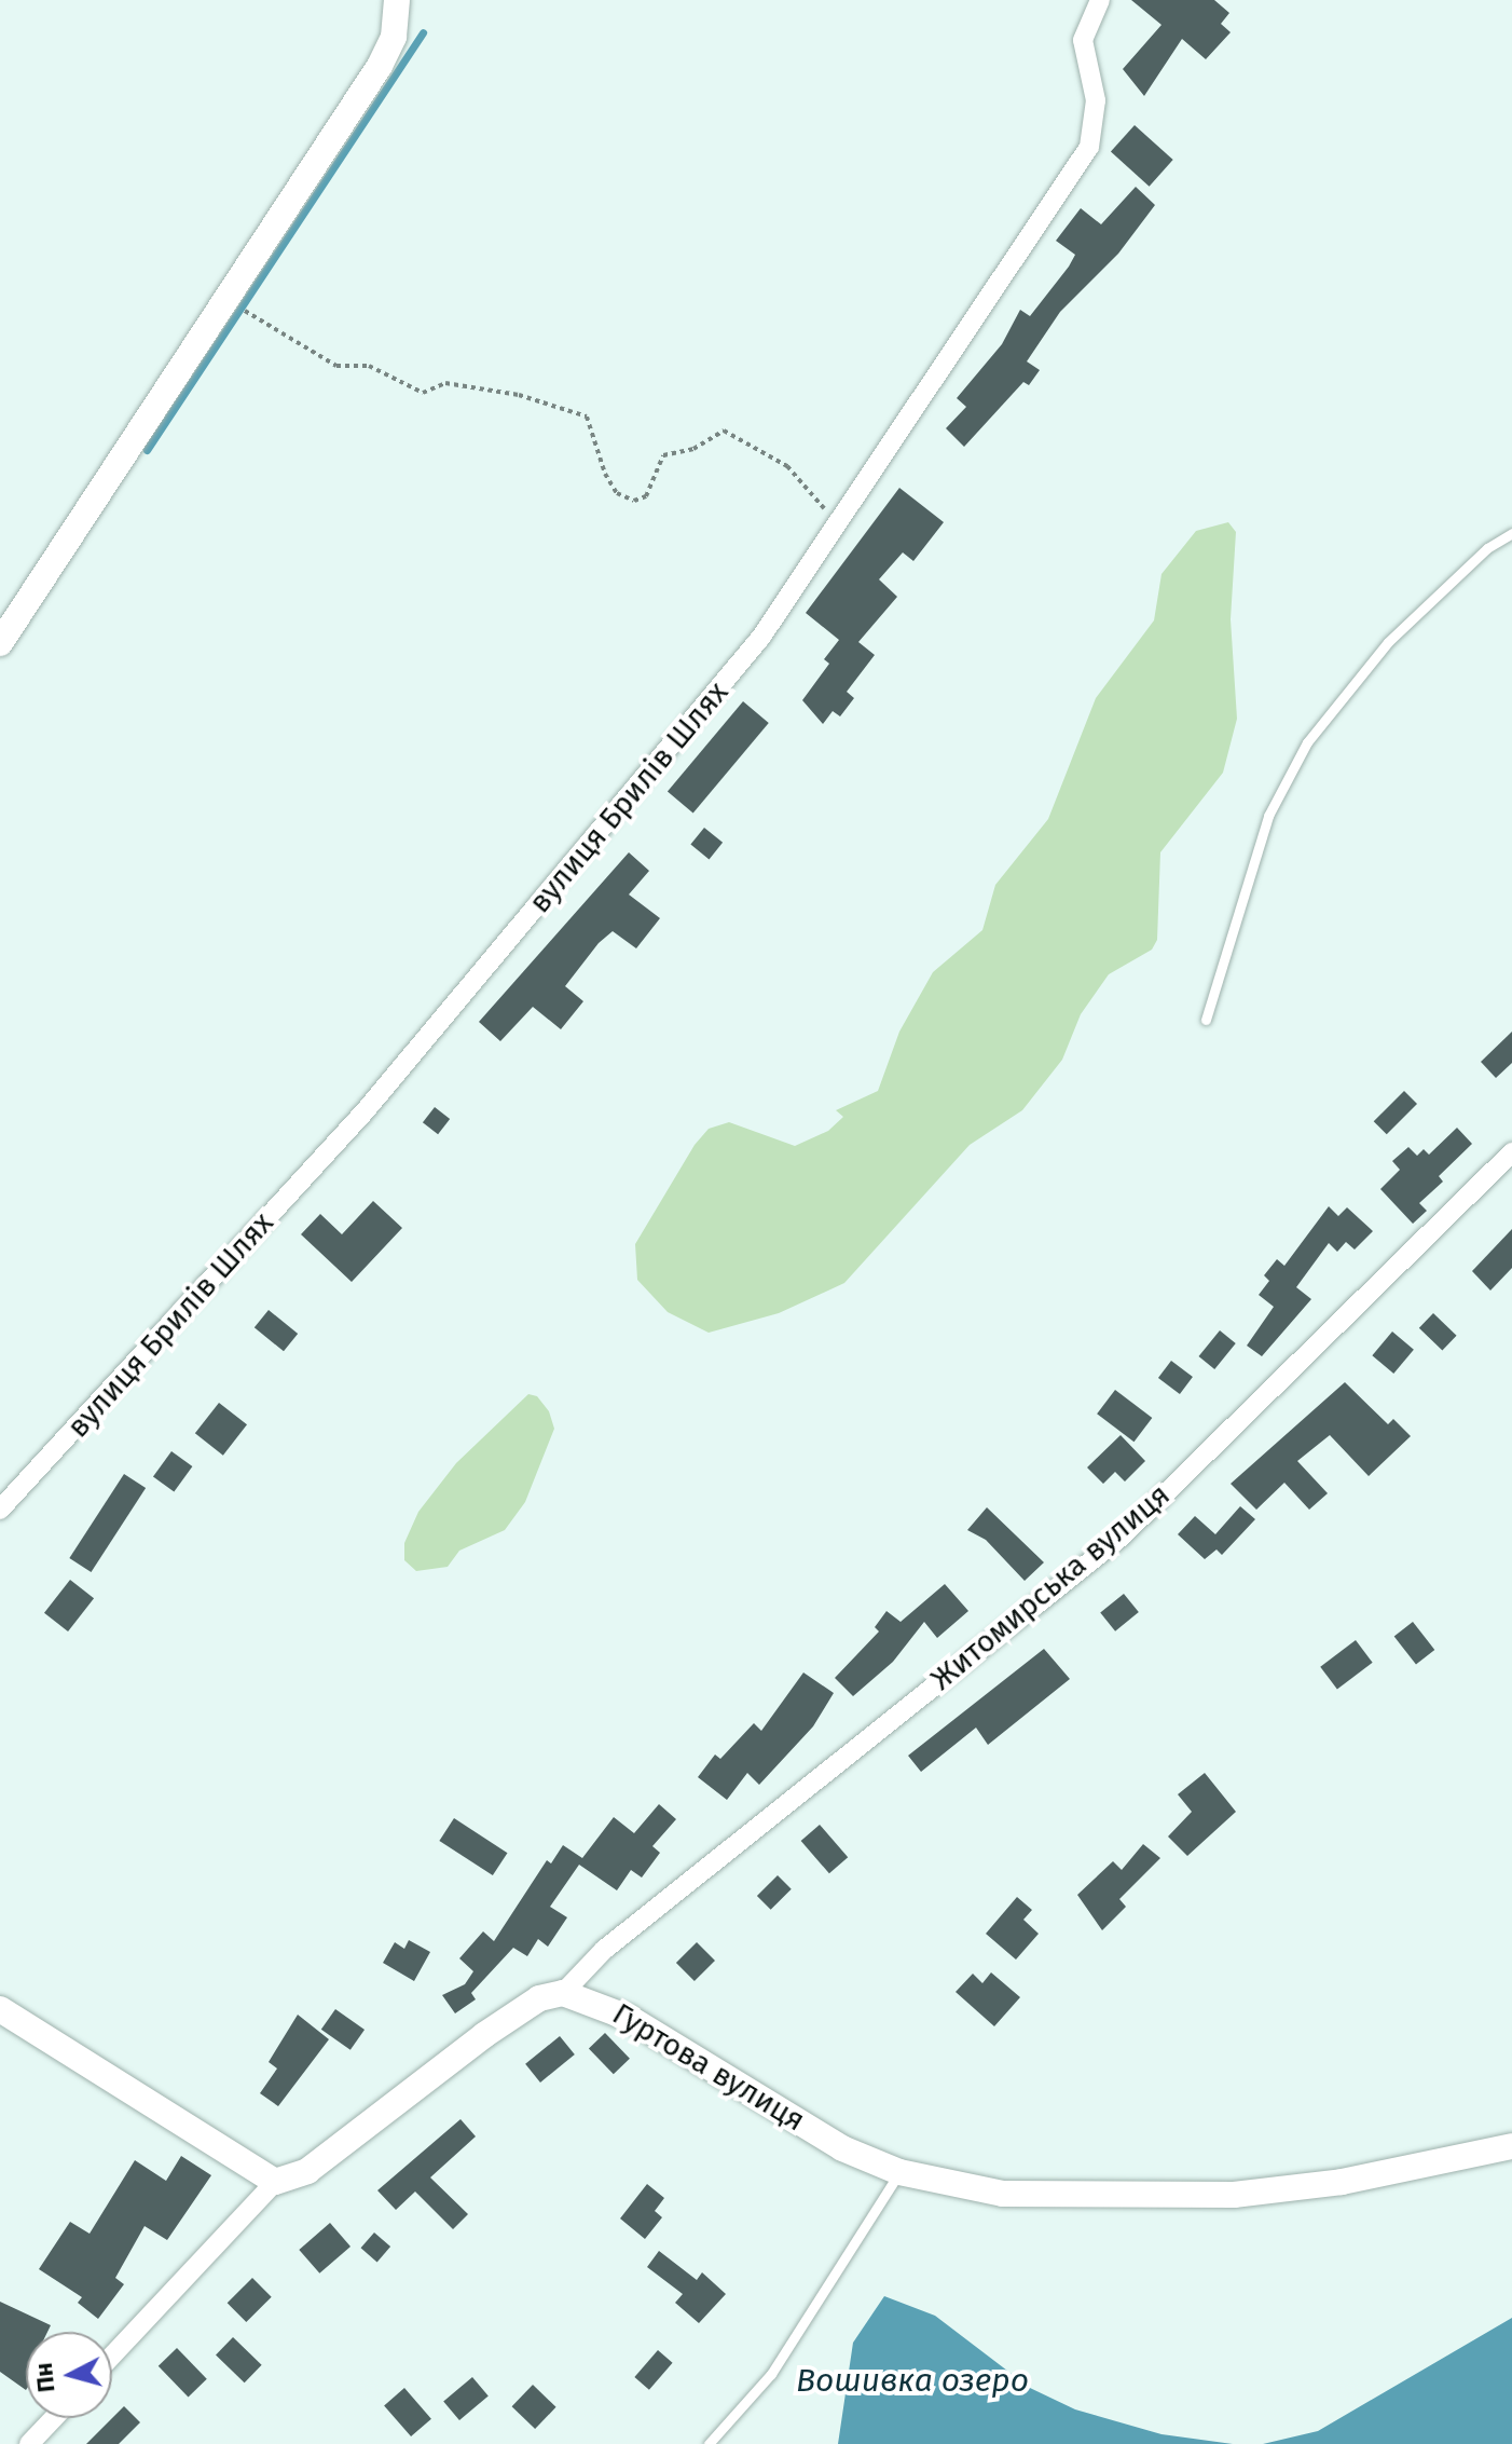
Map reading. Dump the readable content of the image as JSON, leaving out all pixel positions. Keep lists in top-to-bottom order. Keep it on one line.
{"streets":{"street":["вулиця Брилів Шлях","Житомирська вулиця","Гуртова вулиця"]},"crossings":[["Житомирська вулиця","Гуртова вулиця"]],"water":["Вошивка озеро"],"north":"left"}
